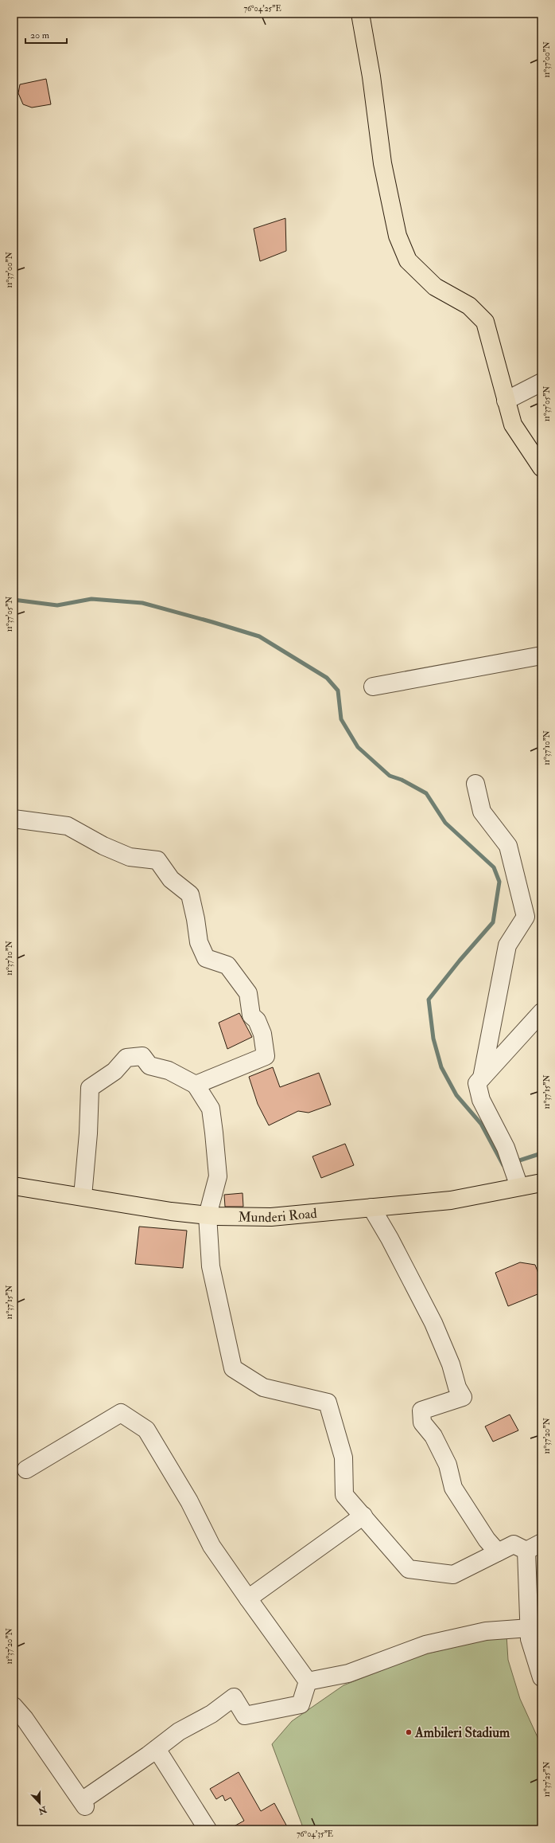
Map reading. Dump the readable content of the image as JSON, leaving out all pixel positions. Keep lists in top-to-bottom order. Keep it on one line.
{"streets":{"main road":["Munderi Road"]},"places":["Ambileri Stadium"],"scale_bar":"20 m","north":"bottom","coordinates":["76°04'25\"E","11°37'00\"N","11°37'05\"N","11°37'10\"N","11°37'15\"N","11°37'20\"N","11°37'25\"N","76°04'35\"E"]}
